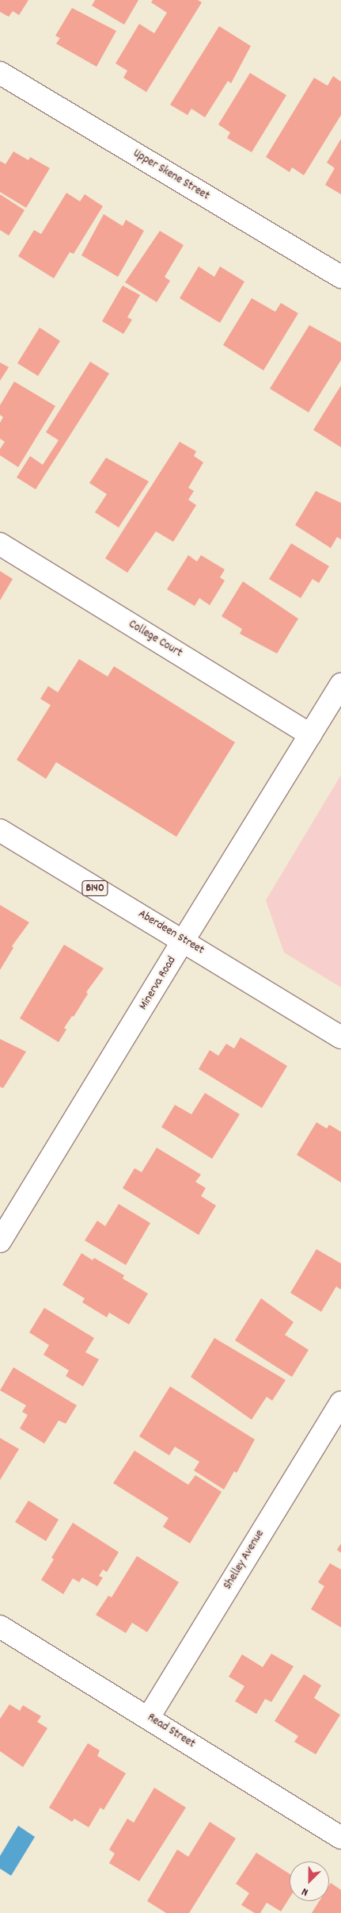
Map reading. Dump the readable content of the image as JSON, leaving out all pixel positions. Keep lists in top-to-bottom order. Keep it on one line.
{"streets":{"street":["Upper Skene Street","College Court","B140","Aberdeen Street","Minerva Road","Shelley Avenue","Read Street"]},"crossings":[["College Court","Minerva Road"],["Aberdeen Street","Minerva Road"],["Shelley Avenue","Read Street"]],"north":"bottom left"}
